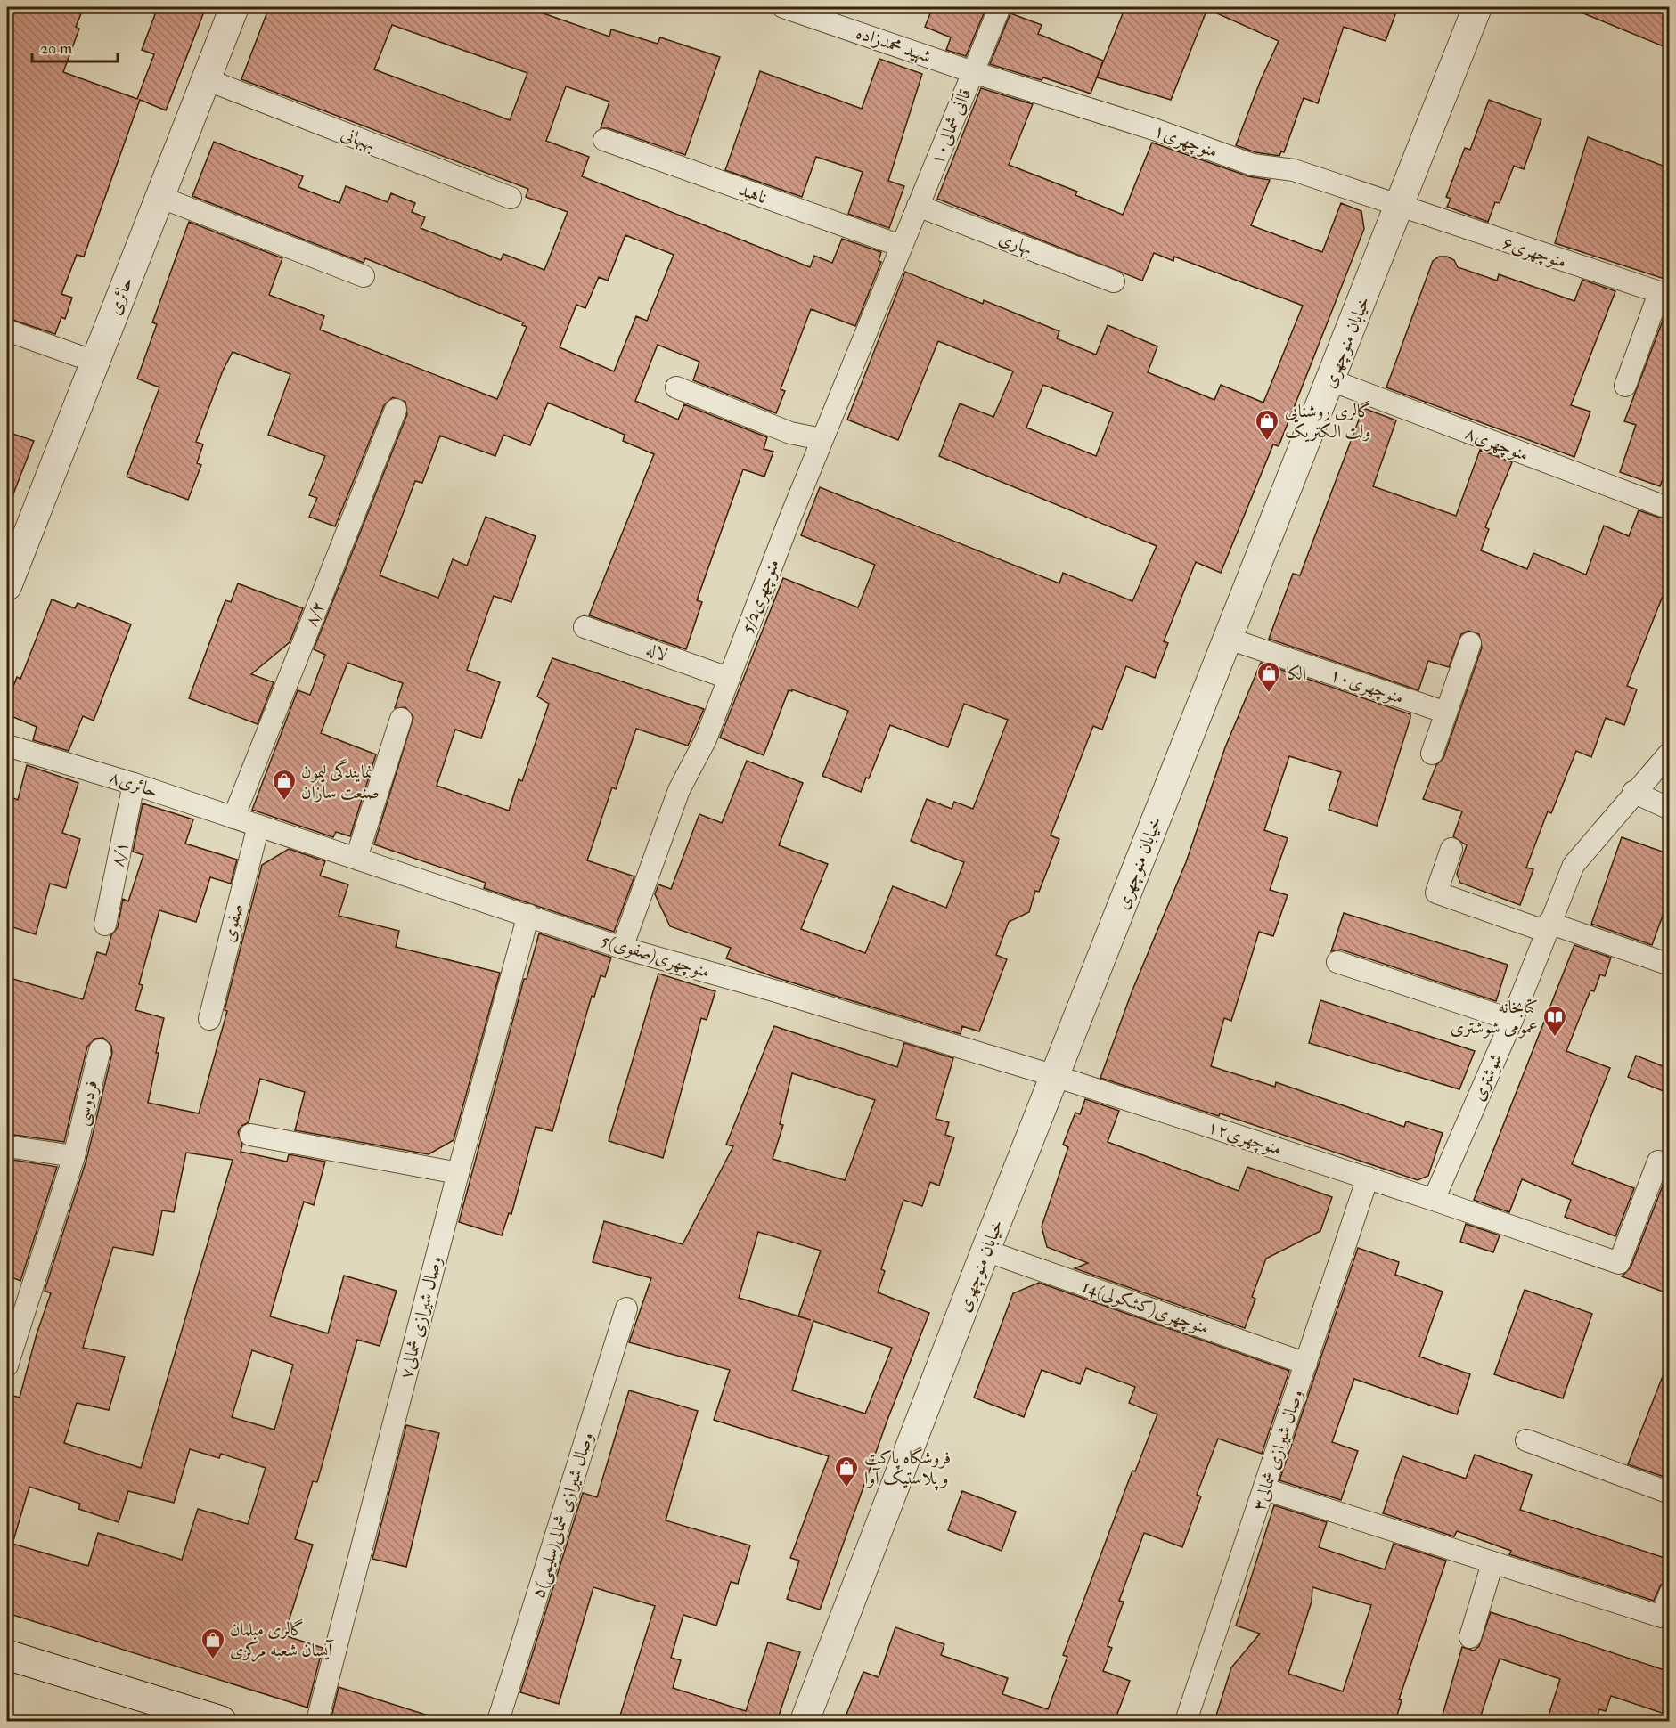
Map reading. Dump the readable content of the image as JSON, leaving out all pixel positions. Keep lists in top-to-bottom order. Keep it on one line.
{"streets":{"street":["شهید محمدزاده","قاآنی شمالی۱۰","بهبهانی","منوچهری۱","ناهید","بهاری","منوچهری۶","حائری","خیابان منوچهری","منوچهری۸","5/2منوچهری","۸/۲","لاله","منوچهری۱۰","حائری۸","۸/۱","صفوی","5منوچهری(صفوی)","شوشتری","فردوسی","منوچهری۱۲","14منوچهری(کشکولی)","وصال شیرازی شمالی۷","وصال شیرازی شمالی۳","۵وصال شیرازی شمالی(سلیمی)"]},"crossings":[["شهید محمدزاده","قاآنی شمالی۱۰"],["شهید محمدزاده","منوچهری۱"],["قاآنی شمالی۱۰","منوچهری۱"],["قاآنی شمالی۱۰","ناهید"],["قاآنی شمالی۱۰","بهاری"],["قاآنی شمالی۱۰","5/2منوچهری"],["بهبهانی","حائری"],["منوچهری۱","منوچهری۶"],["منوچهری۱","خیابان منوچهری"],["ناهید","5/2منوچهری"],["منوچهری۶","خیابان منوچهری"],["خیابان منوچهری","منوچهری۸"],["خیابان منوچهری","منوچهری۱۰"],["خیابان منوچهری","5منوچهری(صفوی)"],["خیابان منوچهری","منوچهری۱۲"],["خیابان منوچهری","14منوچهری(کشکولی)"],["5/2منوچهری","لاله"],["5/2منوچهری","5منوچهری(صفوی)"],["۸/۲","حائری۸"],["حائری۸","۸/۱"],["حائری۸","صفوی"],["حائری۸","5منوچهری(صفوی)"],["صفوی","5منوچهری(صفوی)"],["5منوچهری(صفوی)","منوچهری۱۲"],["5منوچهری(صفوی)","وصال شیرازی شمالی۷"],["شوشتری","منوچهری۱۲"],["منوچهری۱۲","وصال شیرازی شمالی۳"],["14منوچهری(کشکولی)","وصال شیرازی شمالی۳"]],"places":{"shop":["گالری روشنایی ولت الکتریک","الکا","نمایندگی لیمون صنعت سازان","فروشگاه پاکت و پلاستیک آوا","گالری مبلمان آیسان شعبه مرکزی"],"library":["کتابخانه عمومی شوشتری"]},"scale_bar":"20 m"}
